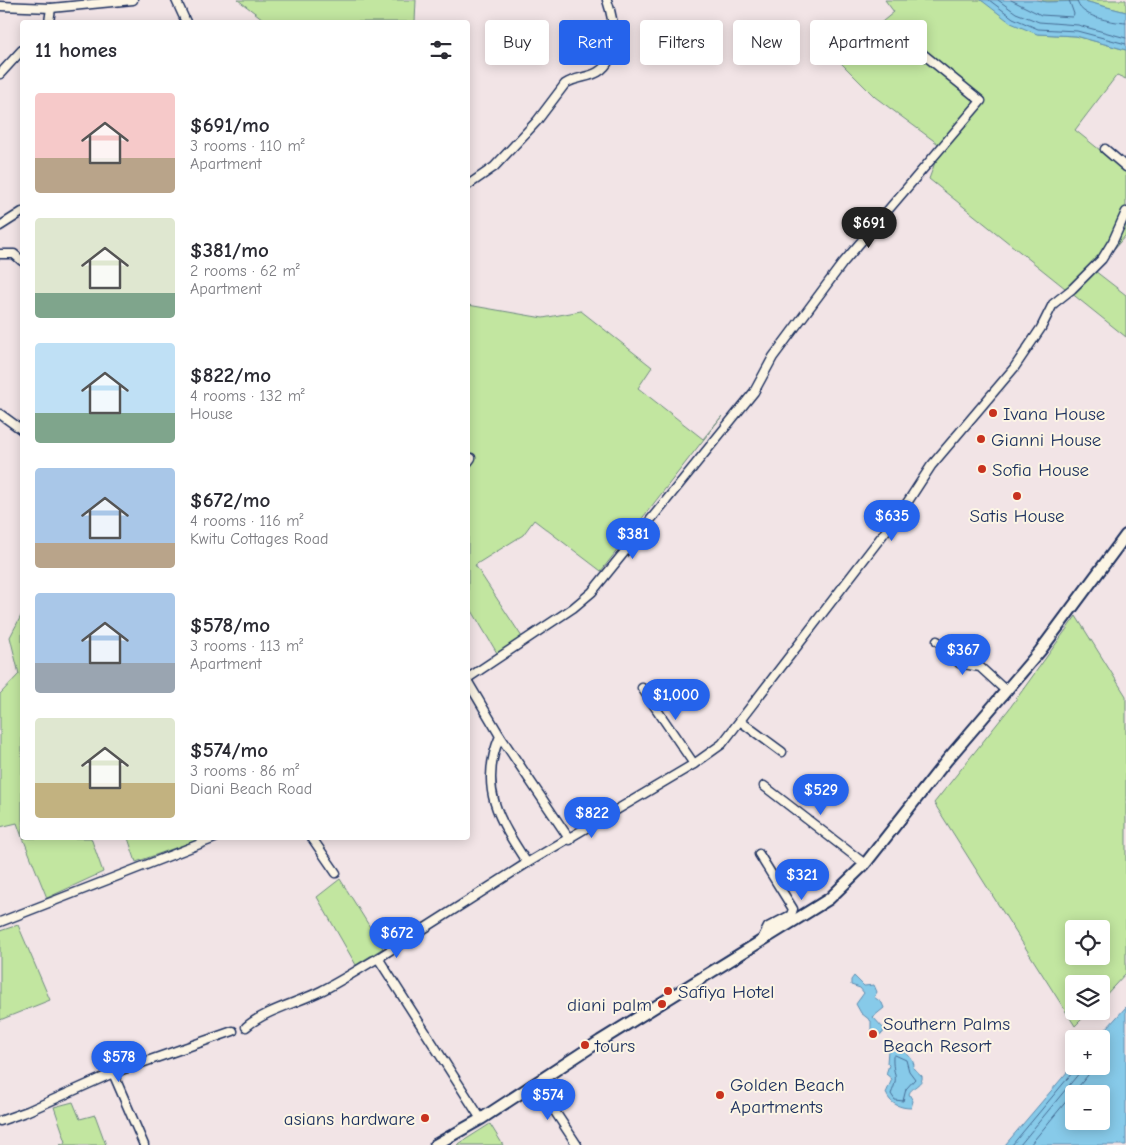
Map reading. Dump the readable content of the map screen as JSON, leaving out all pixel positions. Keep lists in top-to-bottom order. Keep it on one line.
{"places":["Ivana House","Gianni House","Sofia House","Satis House","Safiya Hotel","diani palm","Southern Palms Beach Resort","tours","Golden Beach Apartments","asians hardware"],"page":{"chip":["Buy","Rent","Filters","New","Apartment"],"heading":"11 homes","list":[{"name":"$691/mo","note":"3 rooms · 110 m² · Apartment"},{"name":"$381/mo","note":"2 rooms · 62 m² · Apartment"},{"name":"$822/mo","note":"4 rooms · 132 m² · House"},{"name":"$672/mo","note":"4 rooms · 116 m² · Kwitu Cottages Road"},{"name":"$578/mo","note":"3 rooms · 113 m² · Apartment"},{"name":"$574/mo","note":"3 rooms · 86 m² · Diani Beach Road"}],"price":["$691","$635","$381","$367","$1,000","$529","$822","$321","$672","$578","$574"],"map_buttons":["+","−"]}}
